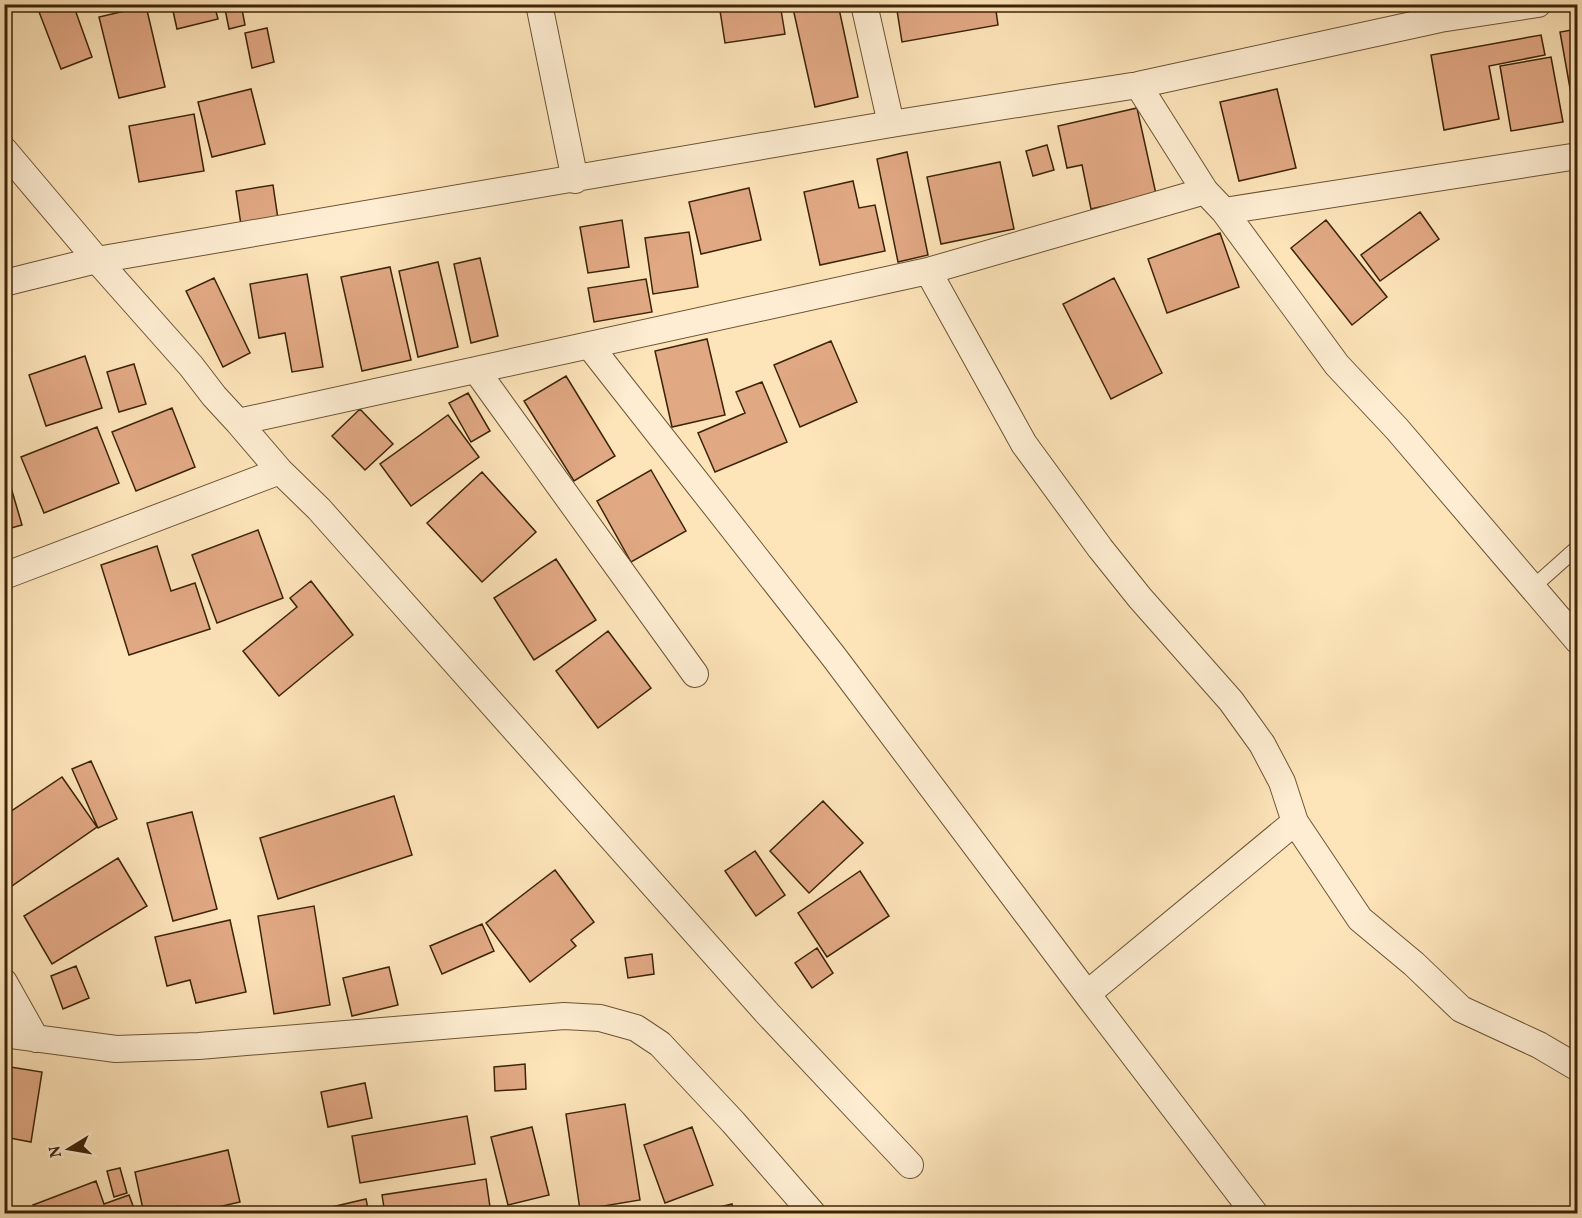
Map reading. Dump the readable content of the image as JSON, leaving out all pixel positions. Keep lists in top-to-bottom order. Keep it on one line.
{"north":"left"}
